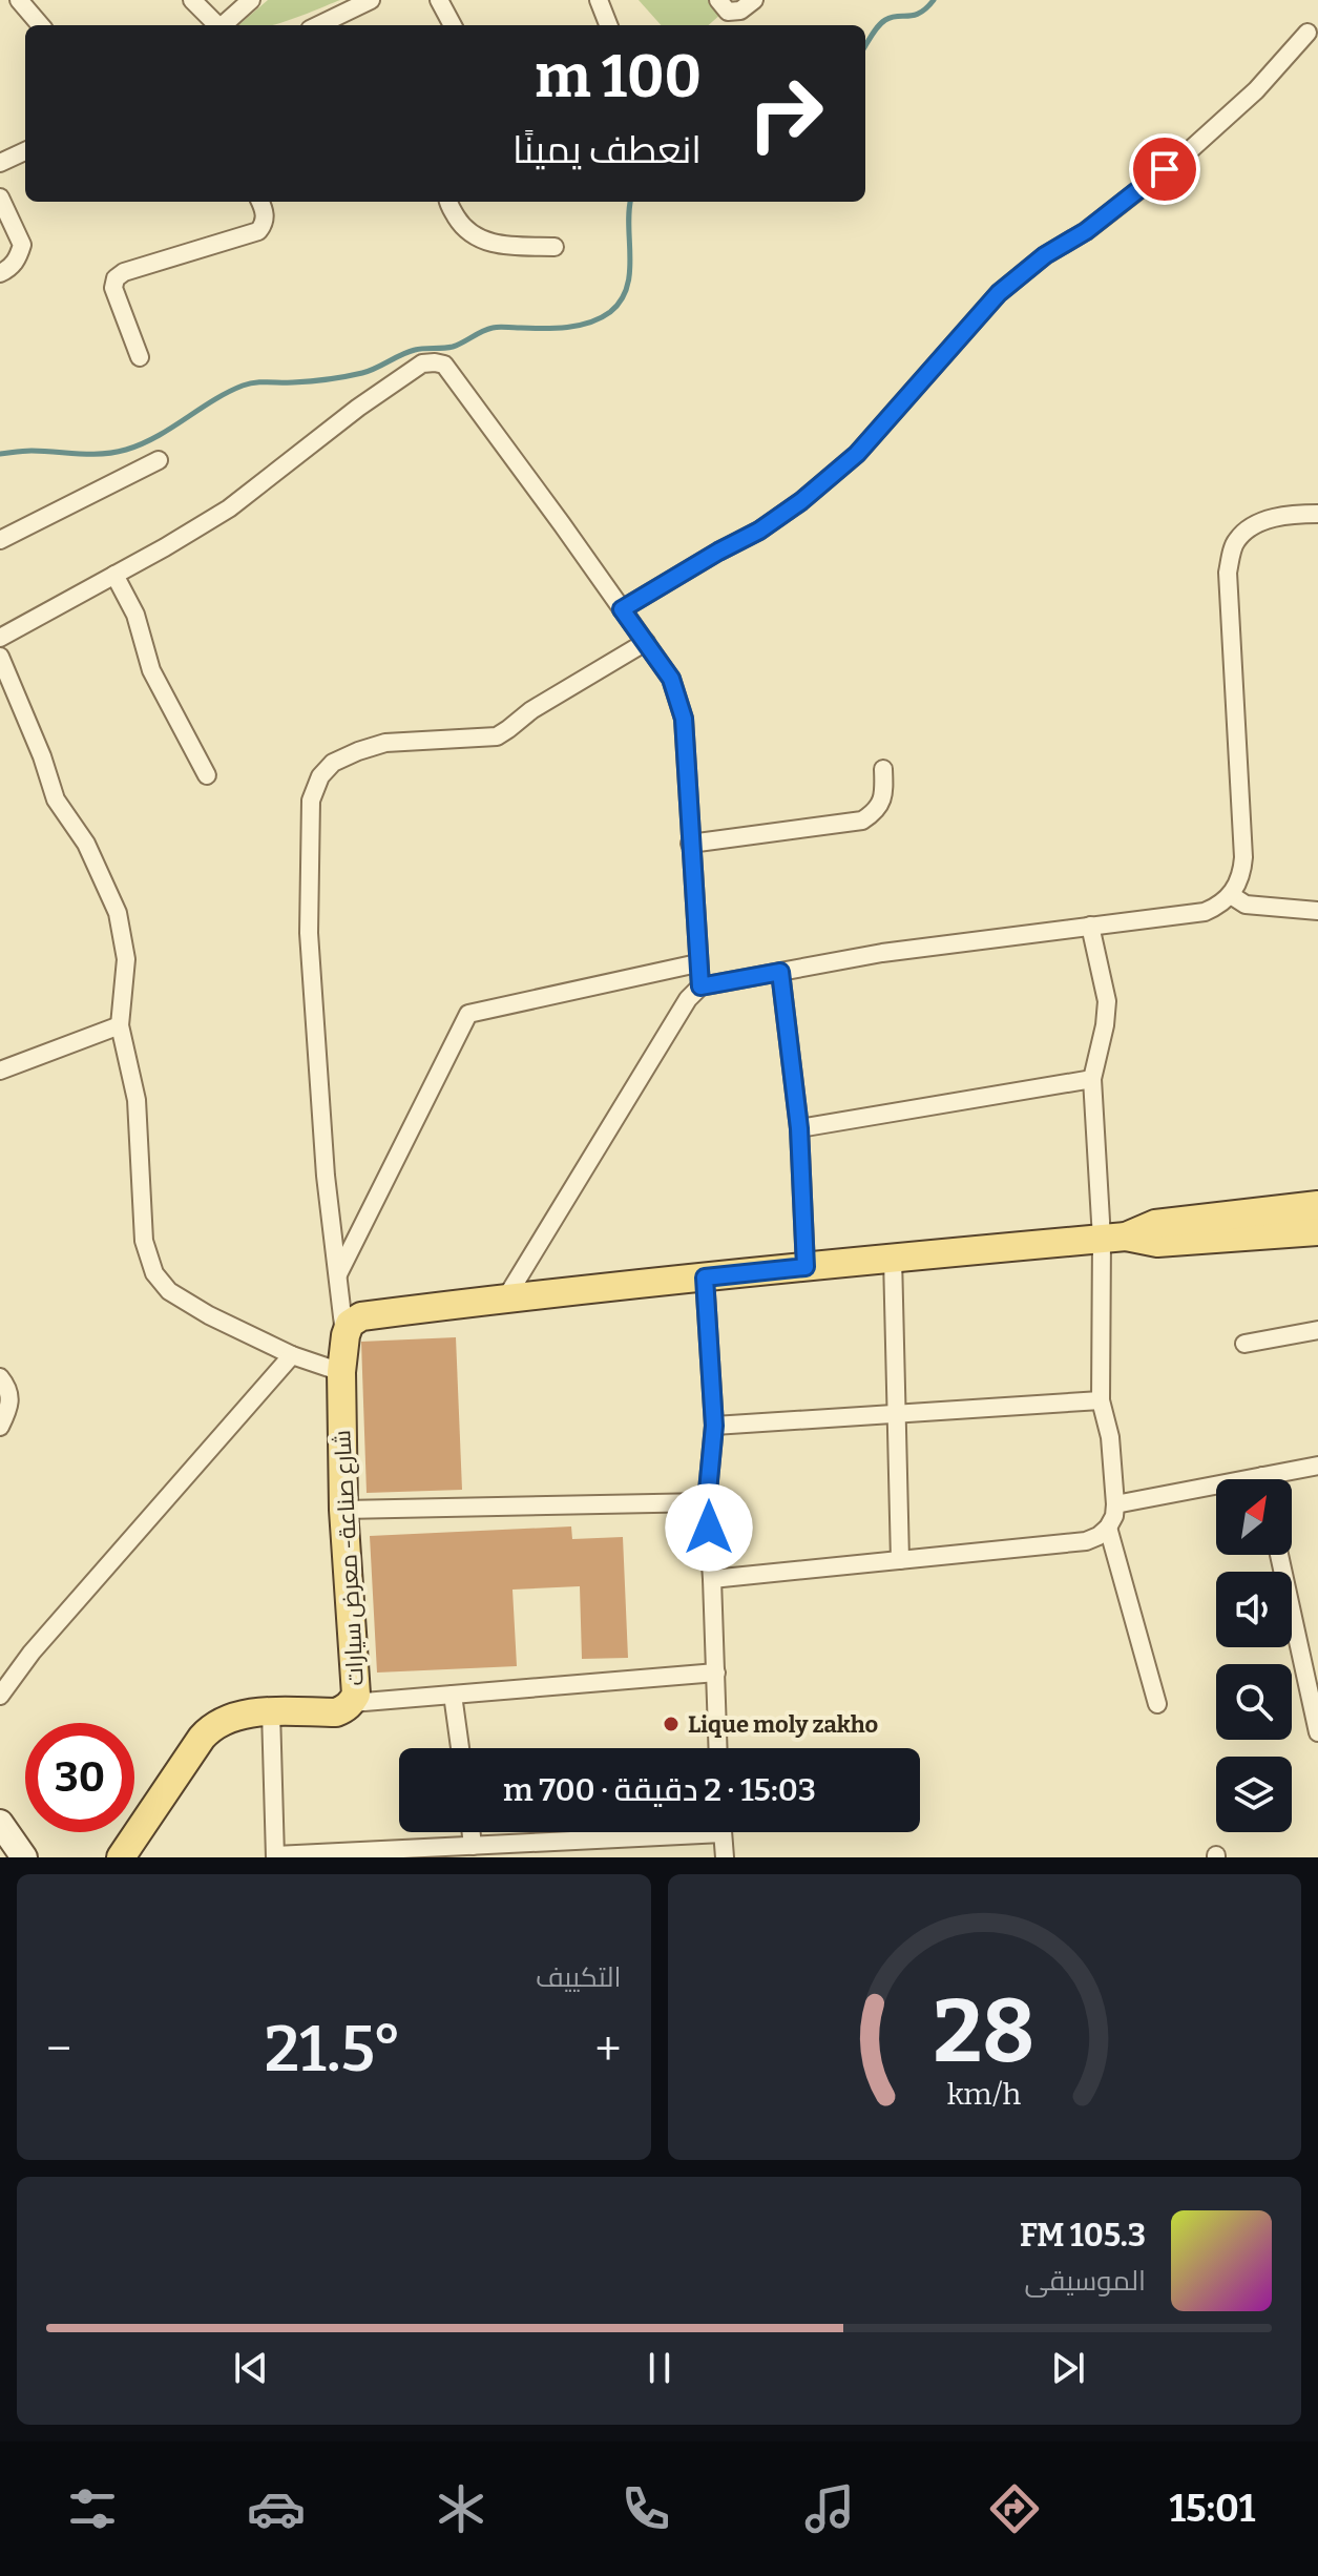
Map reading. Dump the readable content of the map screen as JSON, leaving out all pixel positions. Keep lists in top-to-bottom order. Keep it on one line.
{"streets":{"main road":["شارع صناعة- معرض سيارات"]},"places":["Lique moly zakho"],"north":"top right","page":{"turn":["100 m","انعطف يمينًا"],"limit":"30","trip":"15:03 · 2 دقيقة · 700 m","tile":"التكييف","heat":["−","21.5°","+"],"song":["105.3 FM","الموسيقى"],"tabs":"15:01","gauge":["28","km/h"]}}
